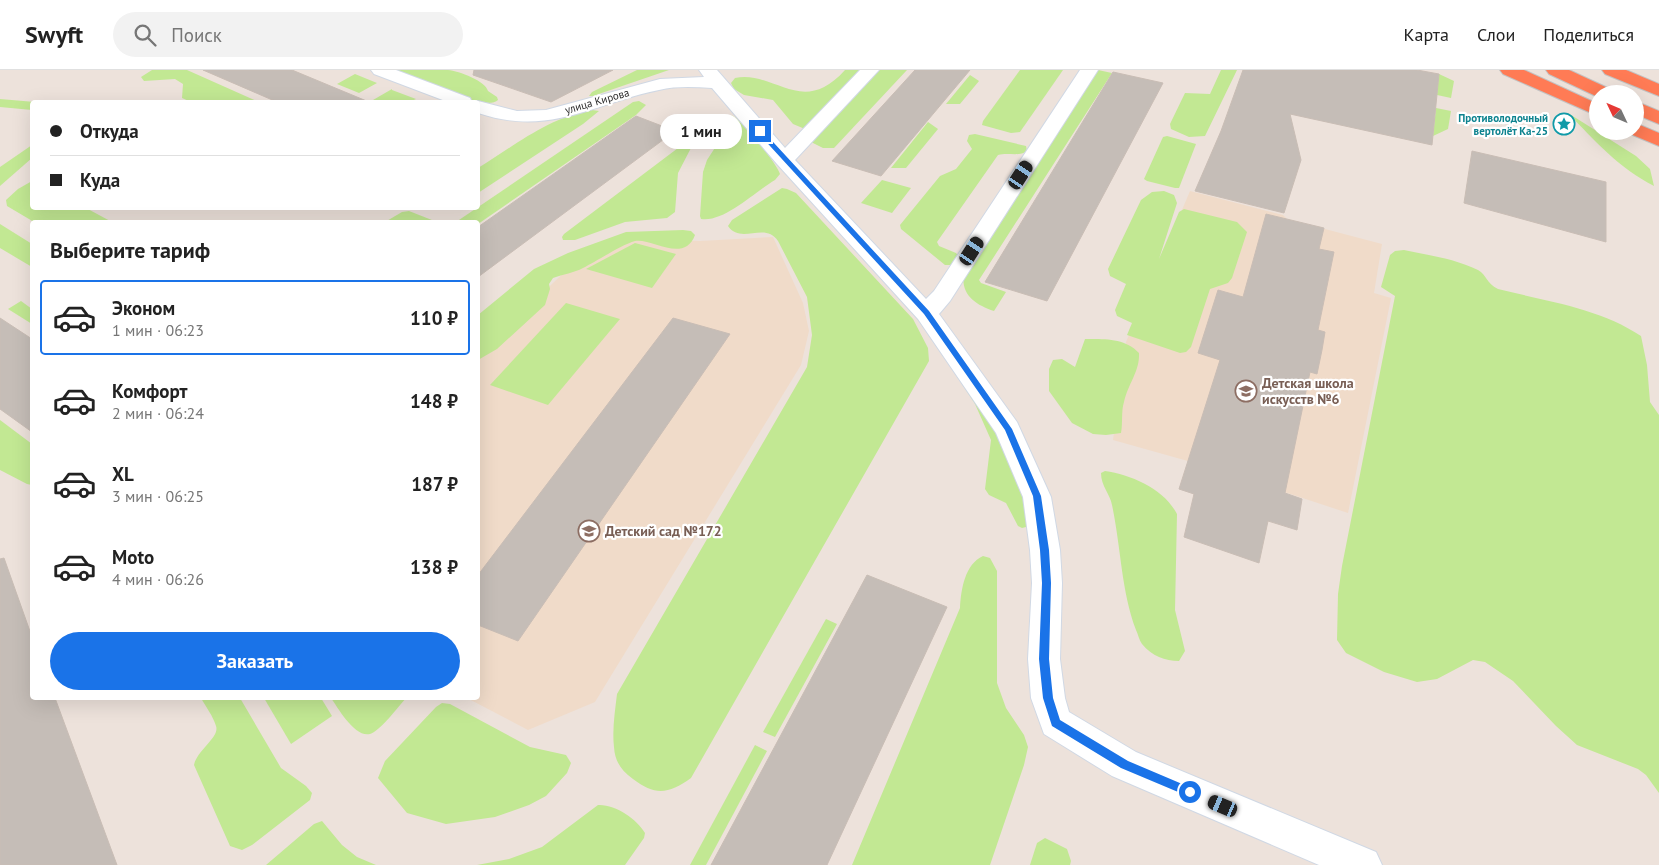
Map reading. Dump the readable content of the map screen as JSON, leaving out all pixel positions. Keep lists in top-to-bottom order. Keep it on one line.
{"streets":{"street":["улица Кирова"]},"places":{"place":["Противолодочный вертолёт Ка-25"],"school or university":["Детская школа искусств №6","Детский сад №172"]},"north":"top left","page":{"header":"Swyft","search":"Поиск","nav":["Карта","Слои","Поделиться"],"banner":["Откуда","Куда"],"bubble":"1 мин","heading":"Выберите тариф","list":[{"name":"Эконом","note":"1 мин · 06:23","value":"110 ₽"},{"name":"Комфорт","note":"2 мин · 06:24","value":"148 ₽"},{"name":"XL","note":"3 мин · 06:25","value":"187 ₽"},{"name":"Moto","note":"4 мин · 06:26","value":"138 ₽"}],"buttons":"Заказать"}}
